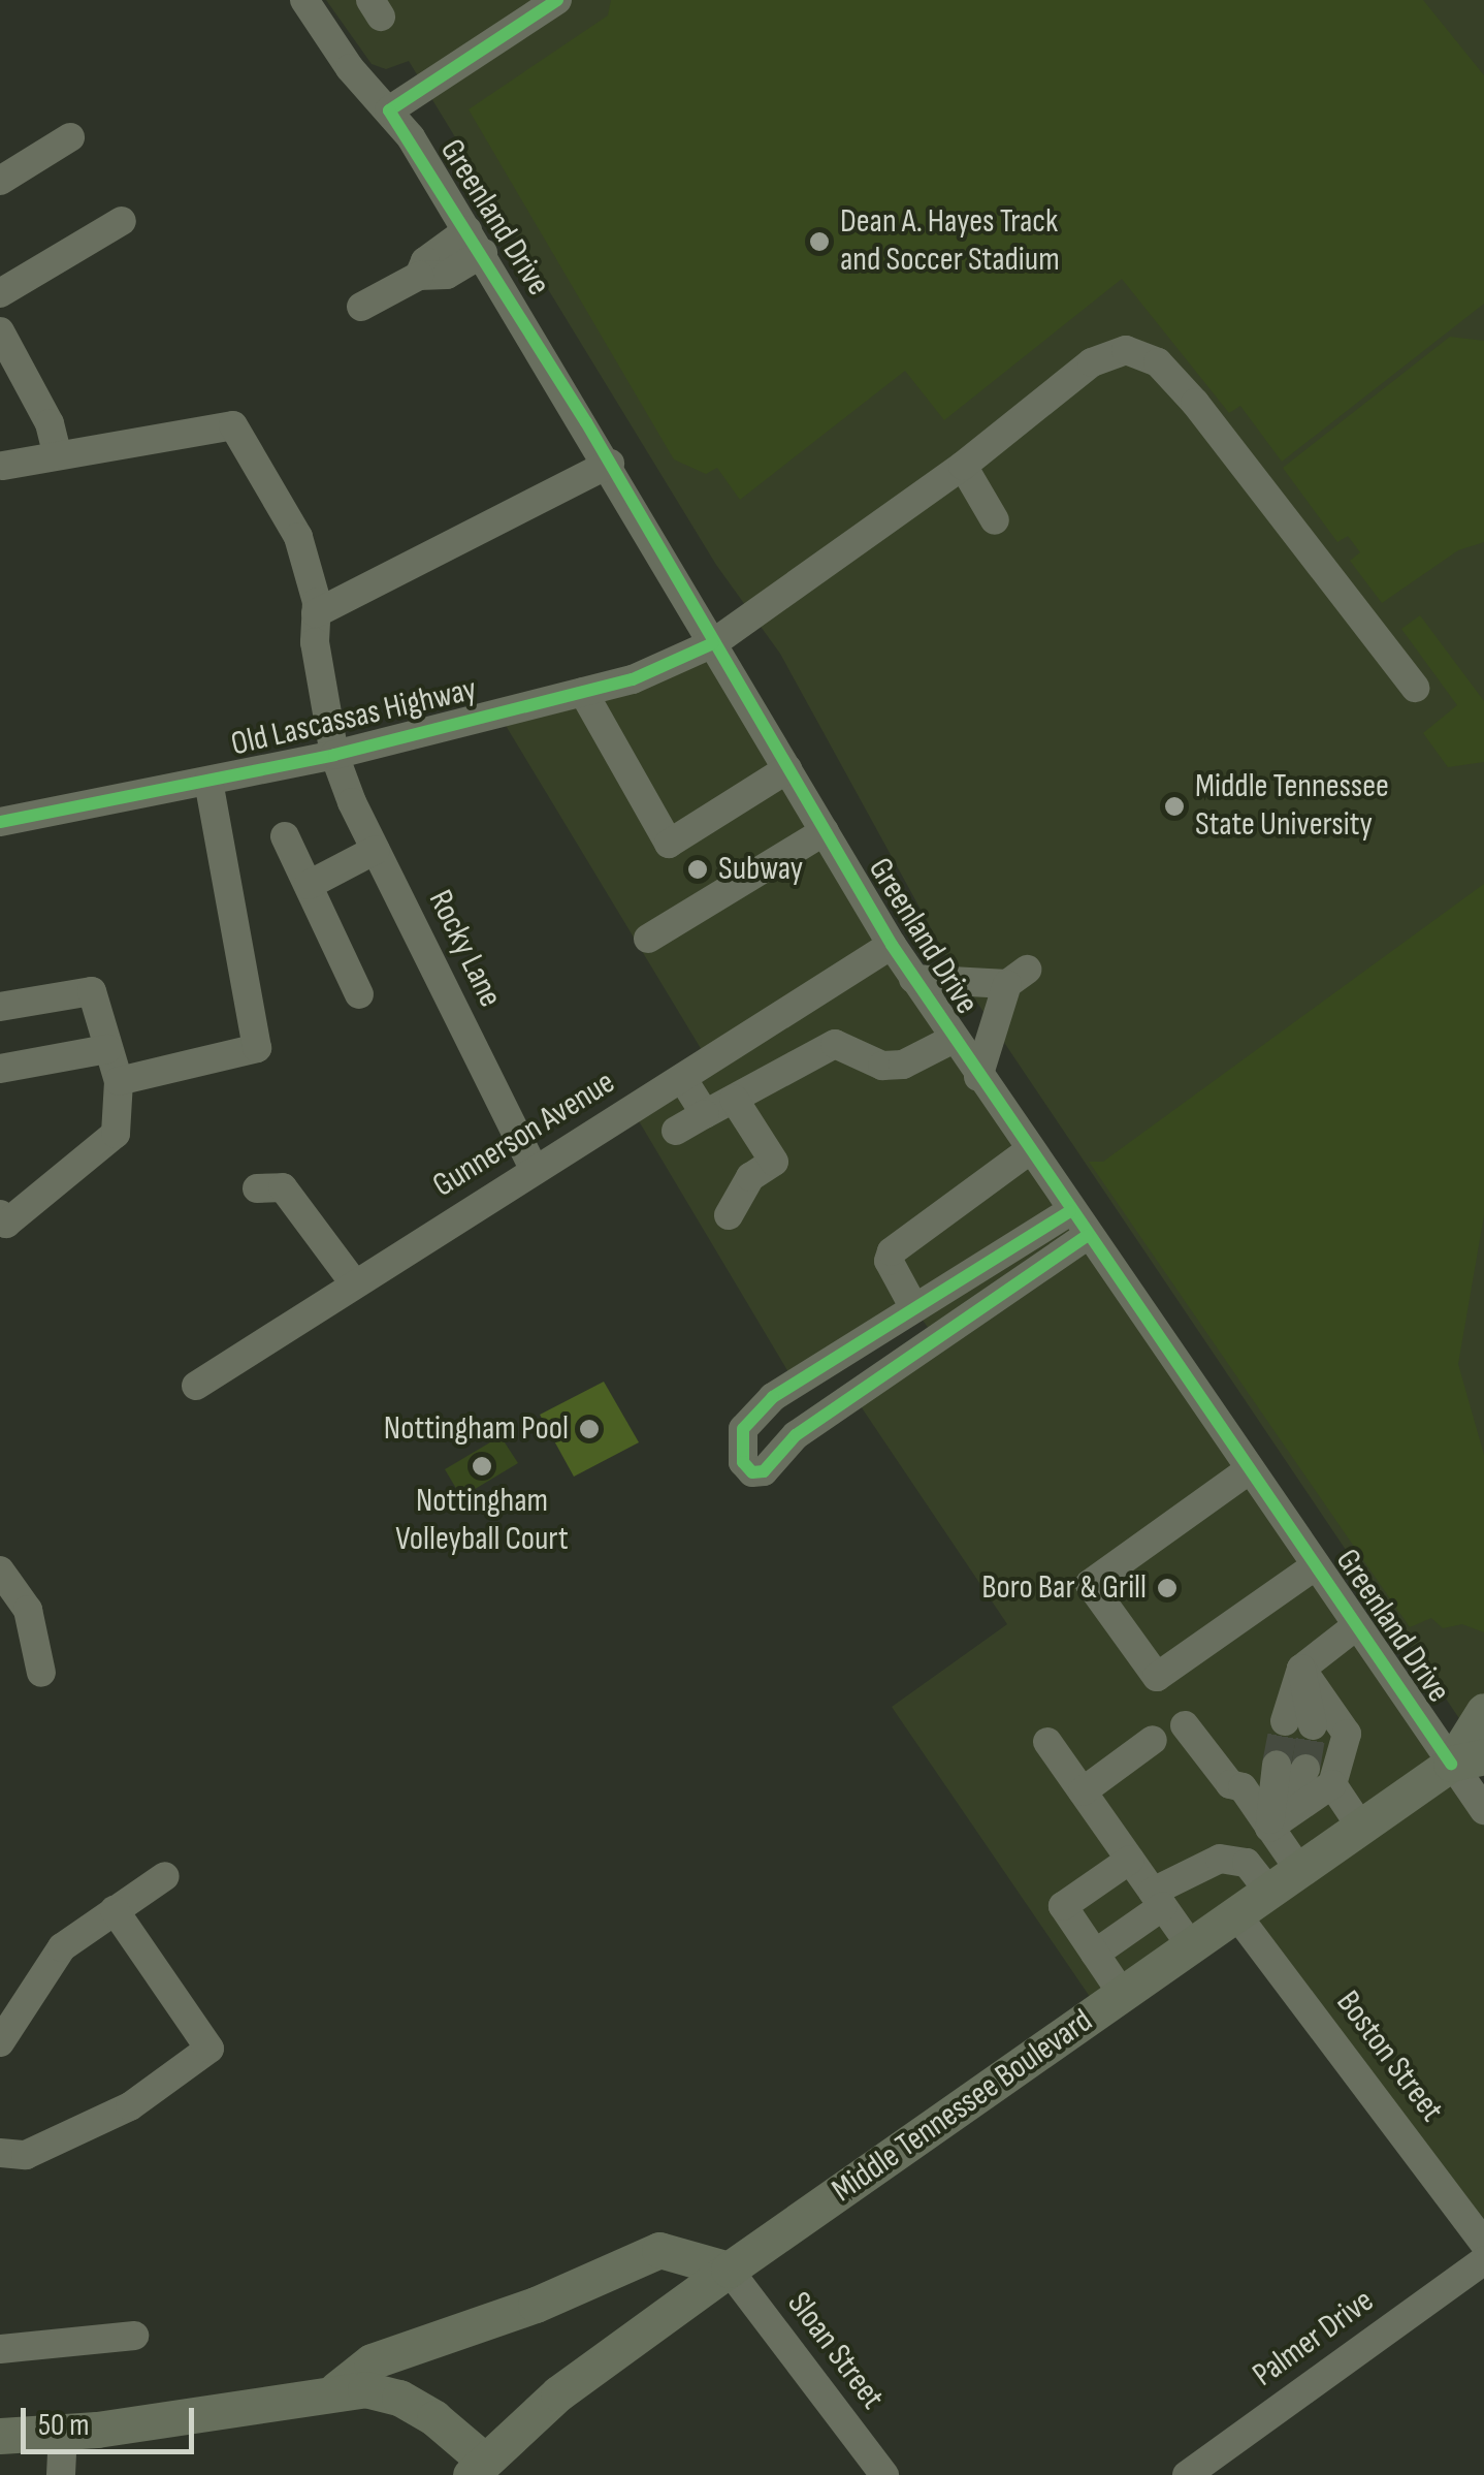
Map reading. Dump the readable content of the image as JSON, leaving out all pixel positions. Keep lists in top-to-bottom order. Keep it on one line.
{"streets":{"main road":["Middle Tennessee Boulevard"],"street":["Greenland Drive","Old Lascassas Highway","Rocky Lane","Gunnerson Avenue","Boston Street","Palmer Drive","Sloan Street"]},"crossings":[["Greenland Drive","Old Lascassas Highway"],["Greenland Drive","Gunnerson Avenue"],["Greenland Drive","Middle Tennessee Boulevard"],["Old Lascassas Highway","Rocky Lane"],["Rocky Lane","Gunnerson Avenue"],["Boston Street","Middle Tennessee Boulevard"],["Middle Tennessee Boulevard","Sloan Street"]],"places":["Dean A. Hayes Track and Soccer Stadium","Middle Tennessee State University","Subway","Nottingham Pool","Nottingham Volleyball Court","Boro Bar & Grill"],"scale_bar":"50 m"}
